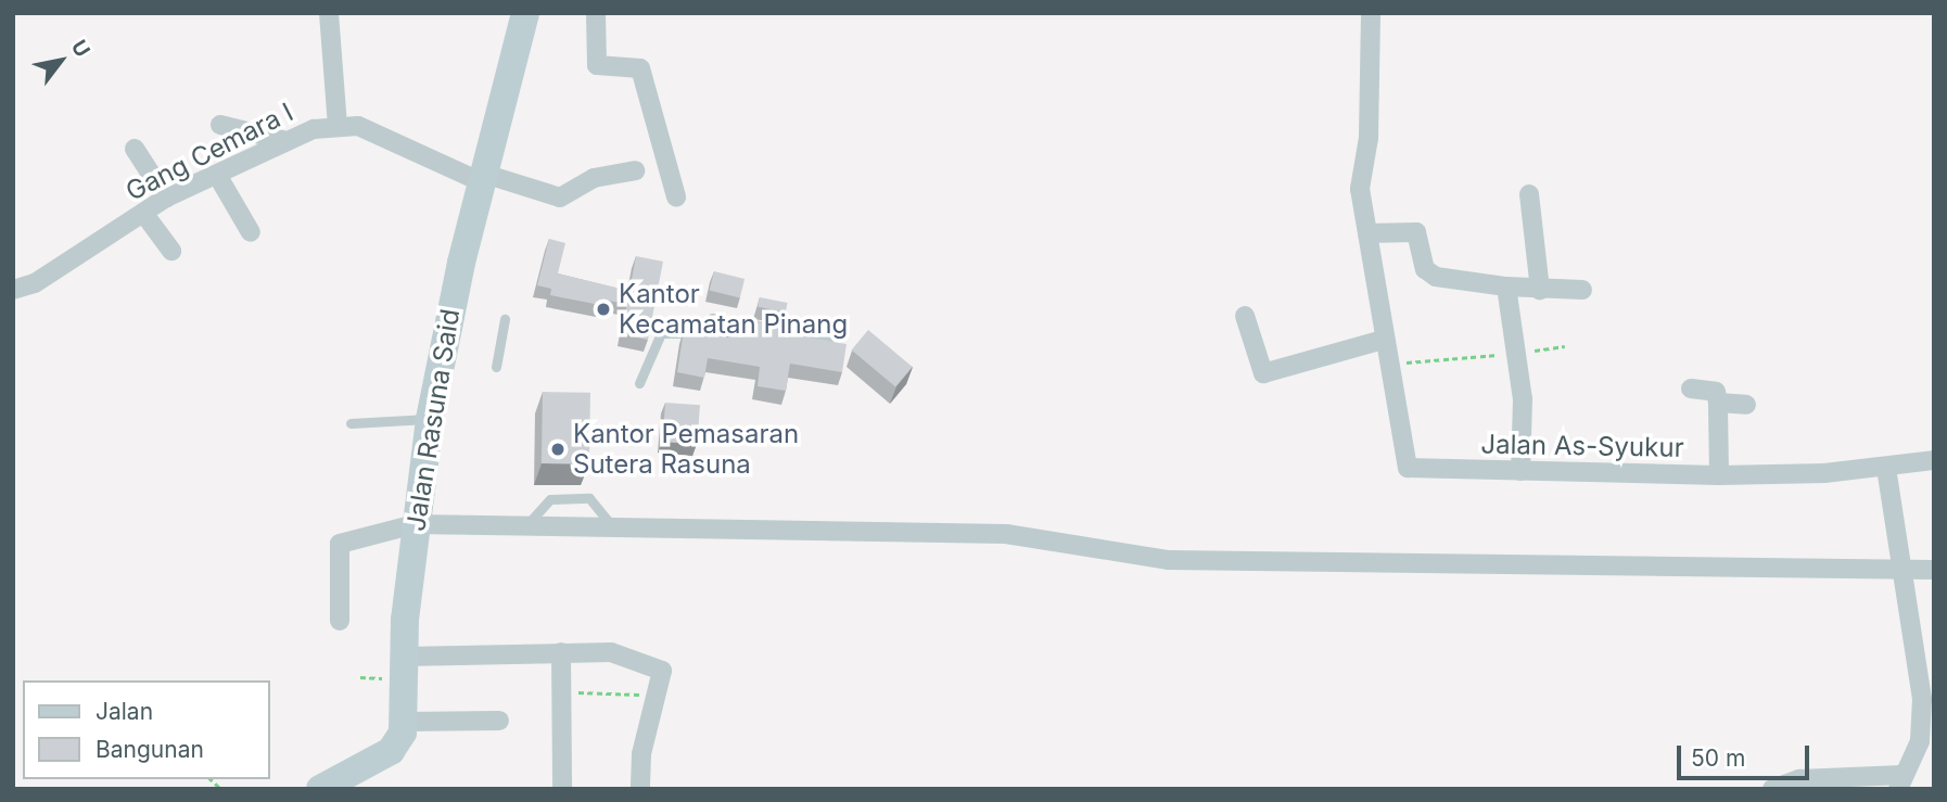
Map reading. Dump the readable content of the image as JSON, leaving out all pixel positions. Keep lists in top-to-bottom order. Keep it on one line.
{"streets":{"main road":["Jalan Rasuna Said"],"street":["Gang Cemara I","Jalan As-Syukur"]},"crossings":[["Gang Cemara I","Jalan Rasuna Said"]],"places":["Kantor Kecamatan Pinang","Kantor Pemasaran Sutera Rasuna"],"legend":["Jalan","Bangunan"],"scale_bar":"50 m","north":"top right"}
